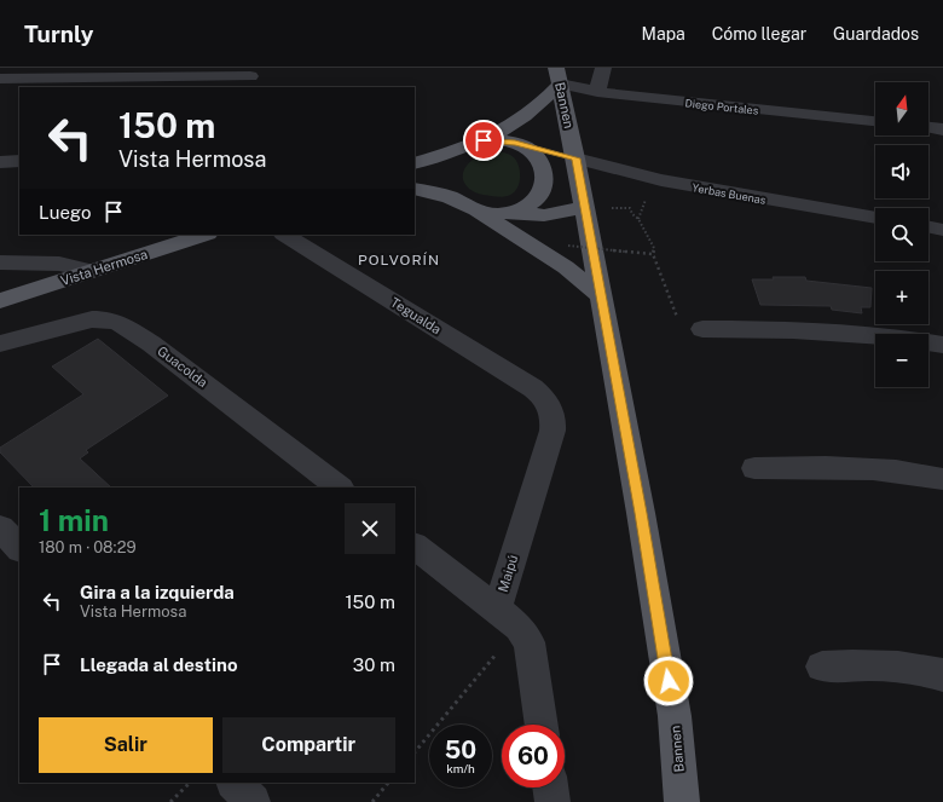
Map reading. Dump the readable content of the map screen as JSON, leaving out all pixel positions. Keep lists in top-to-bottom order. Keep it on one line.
{"streets":{"main road":["Bannen","Vista Hermosa"],"street":["Diego Portales","Yerbas Buenas","Tegualda","Guacolda","Maipú"]},"crossings":[["Bannen","Diego Portales"],["Bannen","Yerbas Buenas"],["Tegualda","Maipú"]],"districts":["POLVORÍN"],"north":"top","page":{"header":"Turnly","nav":["Mapa","Cómo llegar","Guardados"],"map_buttons":["+","−"],"turn":["150 m","Vista Hermosa"],"then":"Luego","heading":["1 min","180 m · 08:29"],"list":[{"name":"Gira a la izquierda","note":"Vista Hermosa","value":"150 m"},{"name":"Llegada al destino","value":"30 m"}],"buttons":["Salir","Compartir"],"speed":"50 km/h","limit":"60"}}
